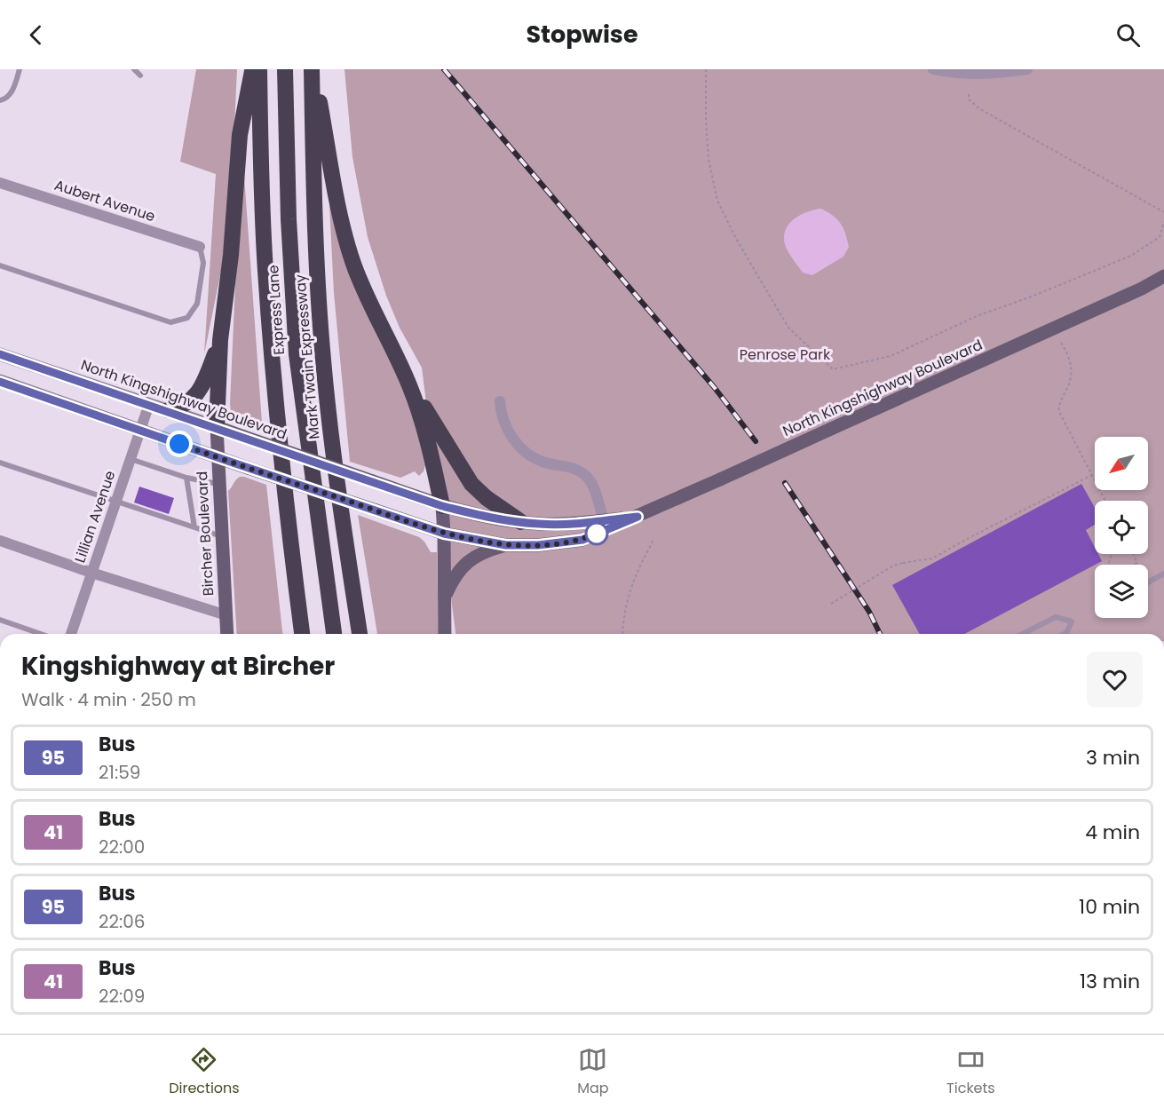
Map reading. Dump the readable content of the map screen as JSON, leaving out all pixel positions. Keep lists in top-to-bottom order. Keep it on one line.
{"streets":{"highway":["Express Lane","Mark Twain Expressway"],"main road":["North Kingshighway Boulevard","Bircher Boulevard"],"street":["Aubert Avenue","Lillian Avenue"]},"crossings":[["North Kingshighway Boulevard","Lillian Avenue"],["North Kingshighway Boulevard","Bircher Boulevard"]],"parks":["Penrose Park"],"lines":["bus line 95"],"north":"bottom left","page":{"header":"Stopwise","heading":["Kingshighway at Bircher","Walk · 4 min · 250 m"],"list":[{"mark":"95","name":"Bus","note":"21:59","value":"3 min"},{"mark":"41","name":"Bus","note":"22:00","value":"4 min"},{"mark":"95","name":"Bus","note":"22:06","value":"10 min"},{"mark":"41","name":"Bus","note":"22:09","value":"13 min"}],"tabs":["Directions","Map","Tickets"]}}
